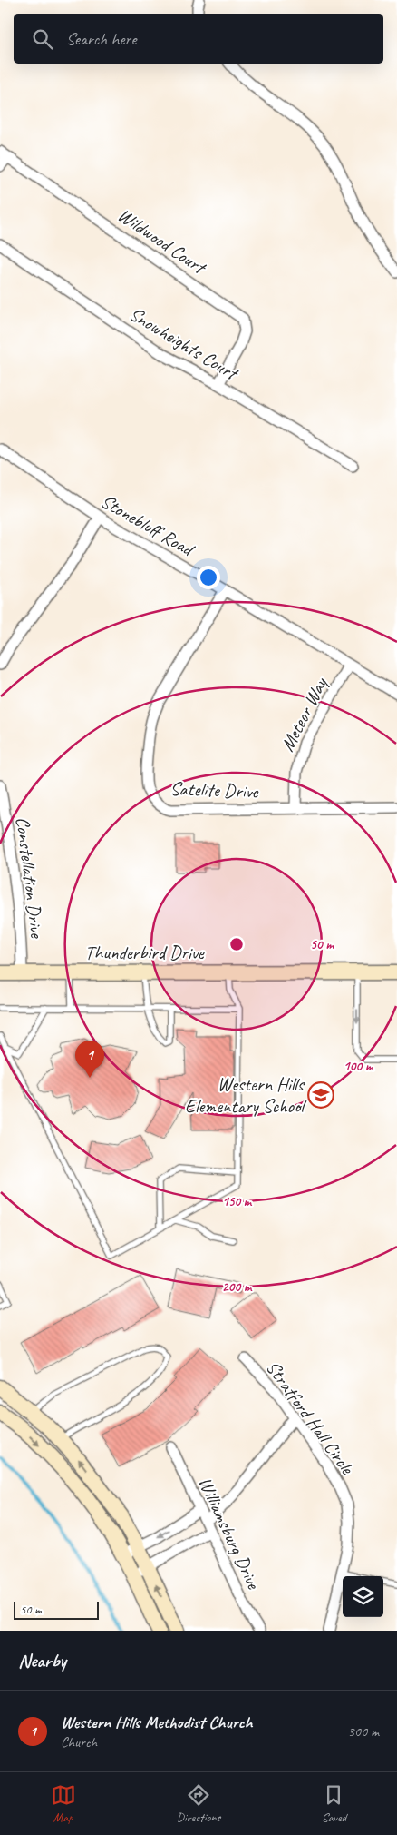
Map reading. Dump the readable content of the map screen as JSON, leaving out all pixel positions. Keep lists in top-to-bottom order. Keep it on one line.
{"streets":{"street":["Wildwood Court","Snowheights Court","Stonebluff Road","Meteor Way","Satelite Drive","Constellation Drive","Thunderbird Drive","Stratford Hall Circle","Williamsburg Drive"]},"crossings":[["Wildwood Court","Snowheights Court"],["Stonebluff Road","Meteor Way"],["Stonebluff Road","Satelite Drive"],["Meteor Way","Satelite Drive"],["Constellation Drive","Thunderbird Drive"]],"places":{"school or university":["Western Hills Elementary School"]},"scale_bar":"50 m","page":{"search":"Search here","pins":"1","scale":"50 m","heading":"Nearby","list":[{"mark":"1","name":"Western Hills Methodist Church","note":"Church","value":"300 m"}],"nav":["Map","Directions","Saved"]},"rings":["50 m","100 m","150 m","200 m"]}
